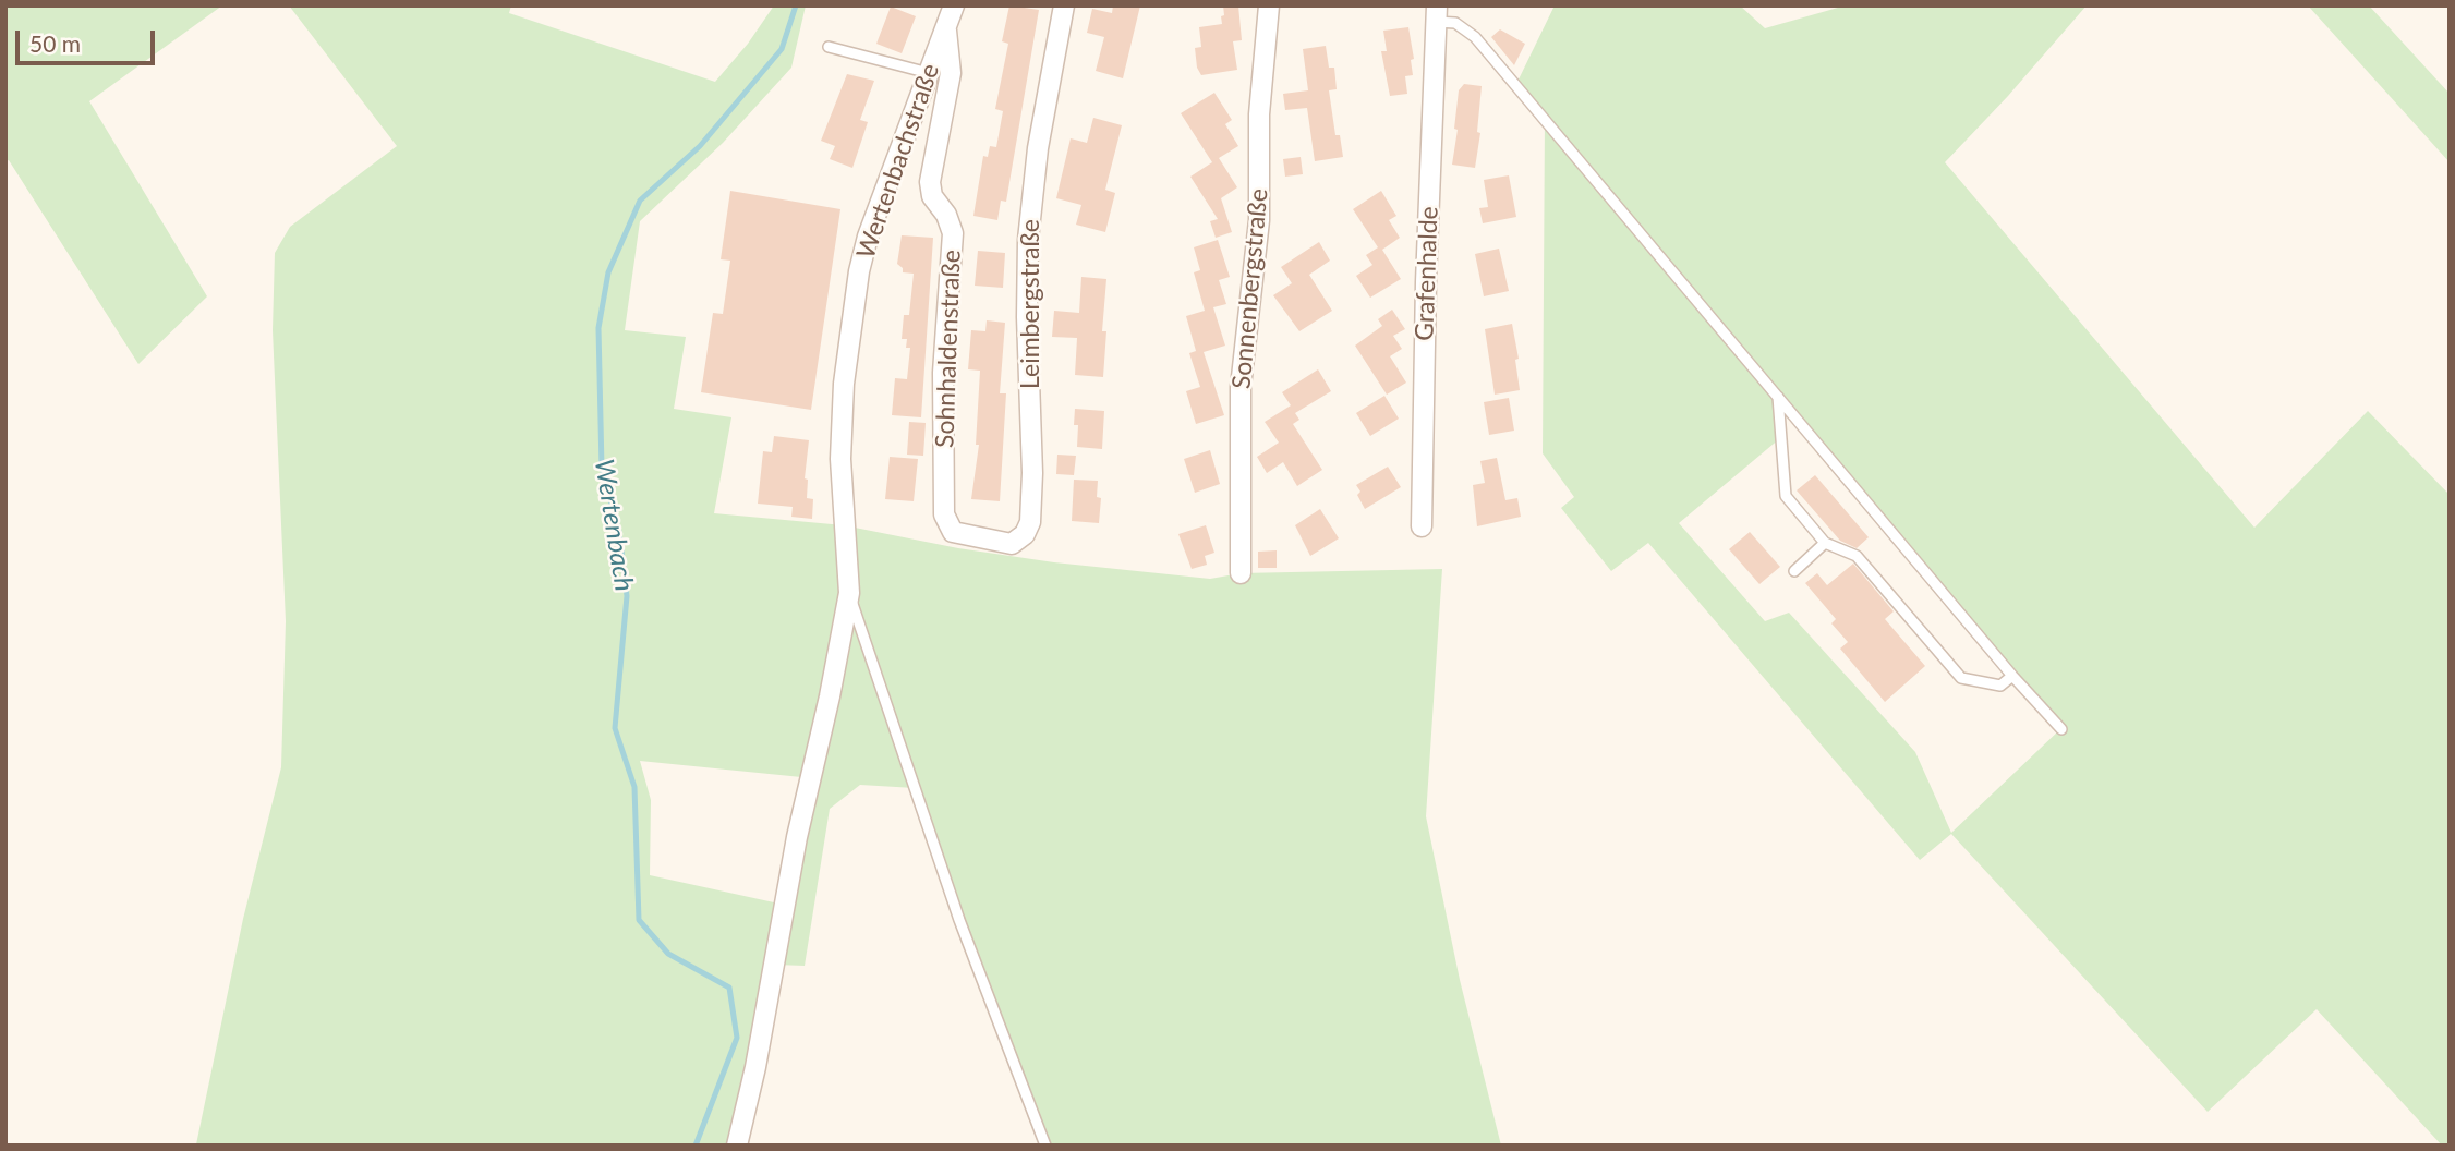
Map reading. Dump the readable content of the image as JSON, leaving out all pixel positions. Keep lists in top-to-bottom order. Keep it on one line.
{"streets":{"street":["Wertenbachstraße","Grafenhalde","Sonnenbergstraße","Leimbergstraße","Sohnhaldenstraße"]},"crossings":[["Wertenbachstraße","Sohnhaldenstraße"],["Leimbergstraße","Sohnhaldenstraße"]],"water":["Wertenbach"],"scale_bar":"50 m"}
